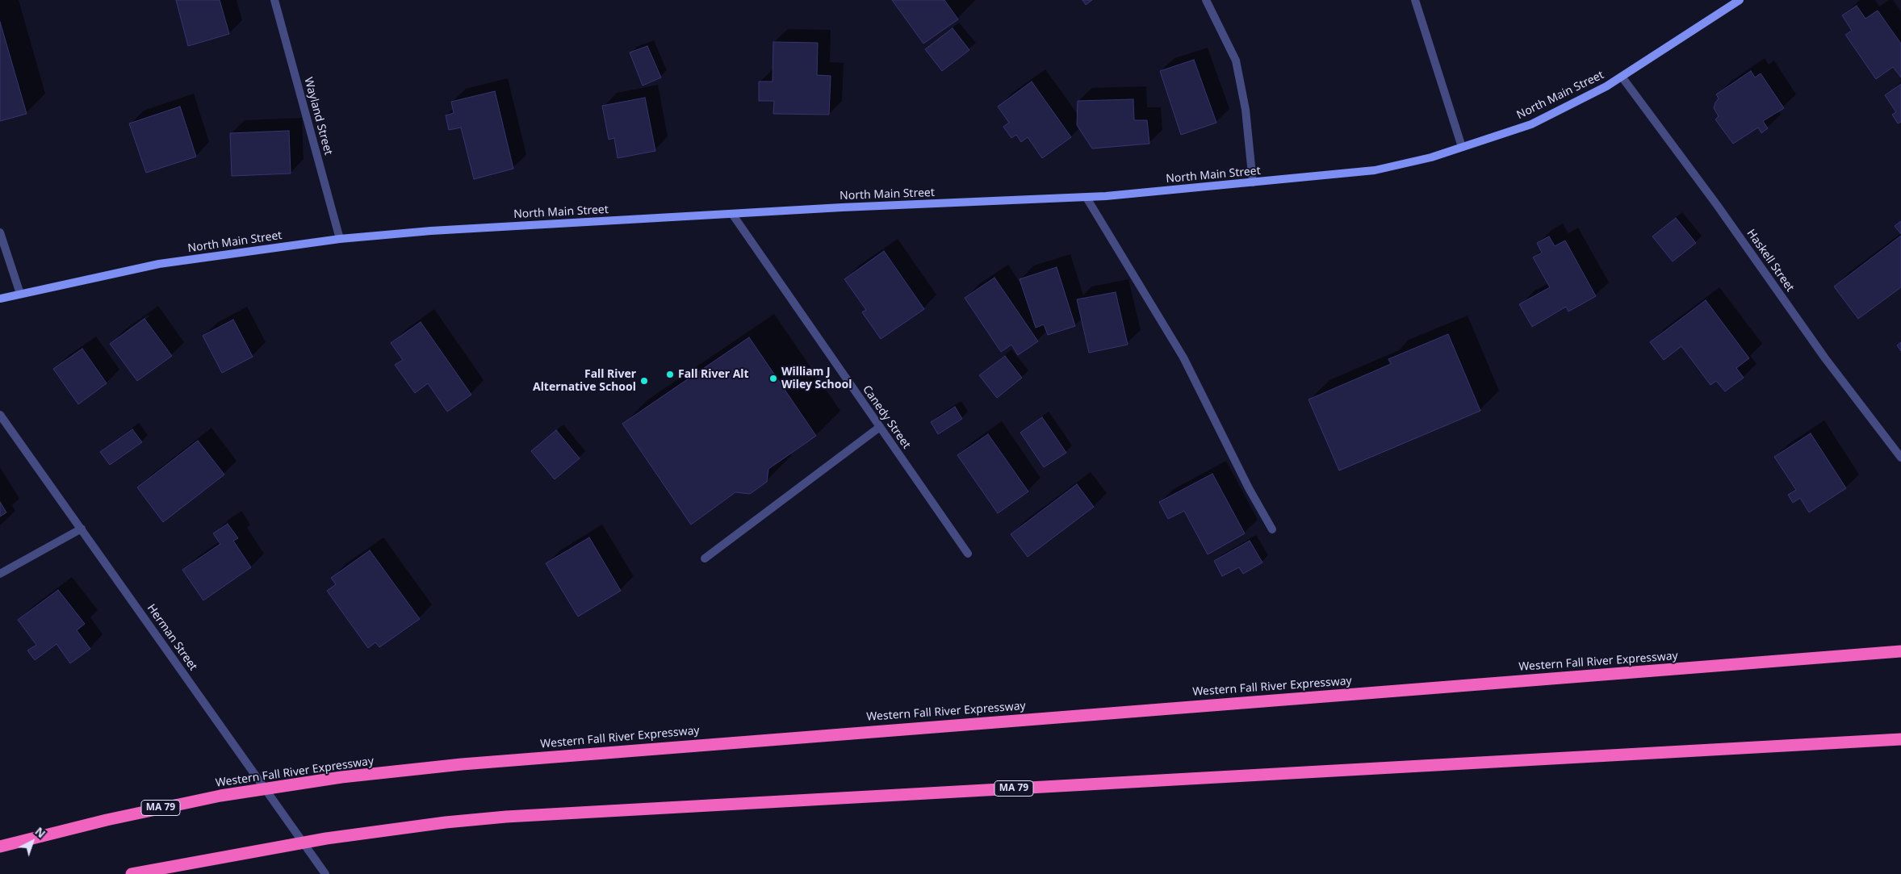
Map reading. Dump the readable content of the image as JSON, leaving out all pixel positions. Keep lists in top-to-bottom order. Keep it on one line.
{"streets":{"highway":["Western Fall River Expressway","MA 79"],"main road":["North Main Street"],"street":["Wayland Street","Haskell Street","Canedy Street","Herman Street"]},"crossings":[["North Main Street","Wayland Street"],["North Main Street","Haskell Street"],["North Main Street","Canedy Street"]],"places":["Fall River Alt","William J Wiley School","Fall River Alternative School"],"north":"top right"}
